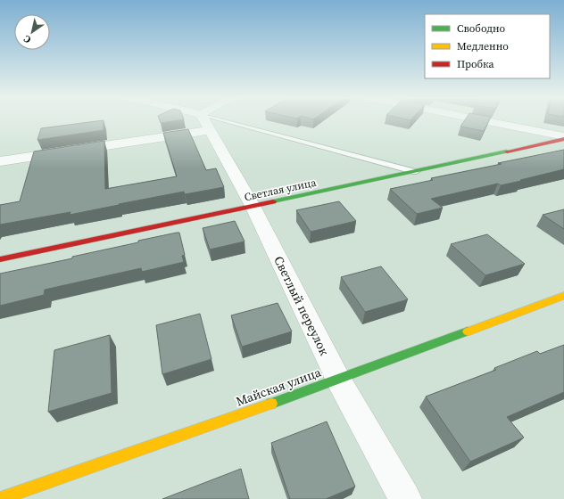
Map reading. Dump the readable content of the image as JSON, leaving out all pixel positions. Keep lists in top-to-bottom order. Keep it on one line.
{"streets":{"street":["Светлая улица","Светлый переулок","Майская улица"]},"crossings":[["Светлая улица","Светлый переулок"],["Светлый переулок","Майская улица"]],"legend":["Свободно","Медленно","Пробка"],"north":"bottom left"}
